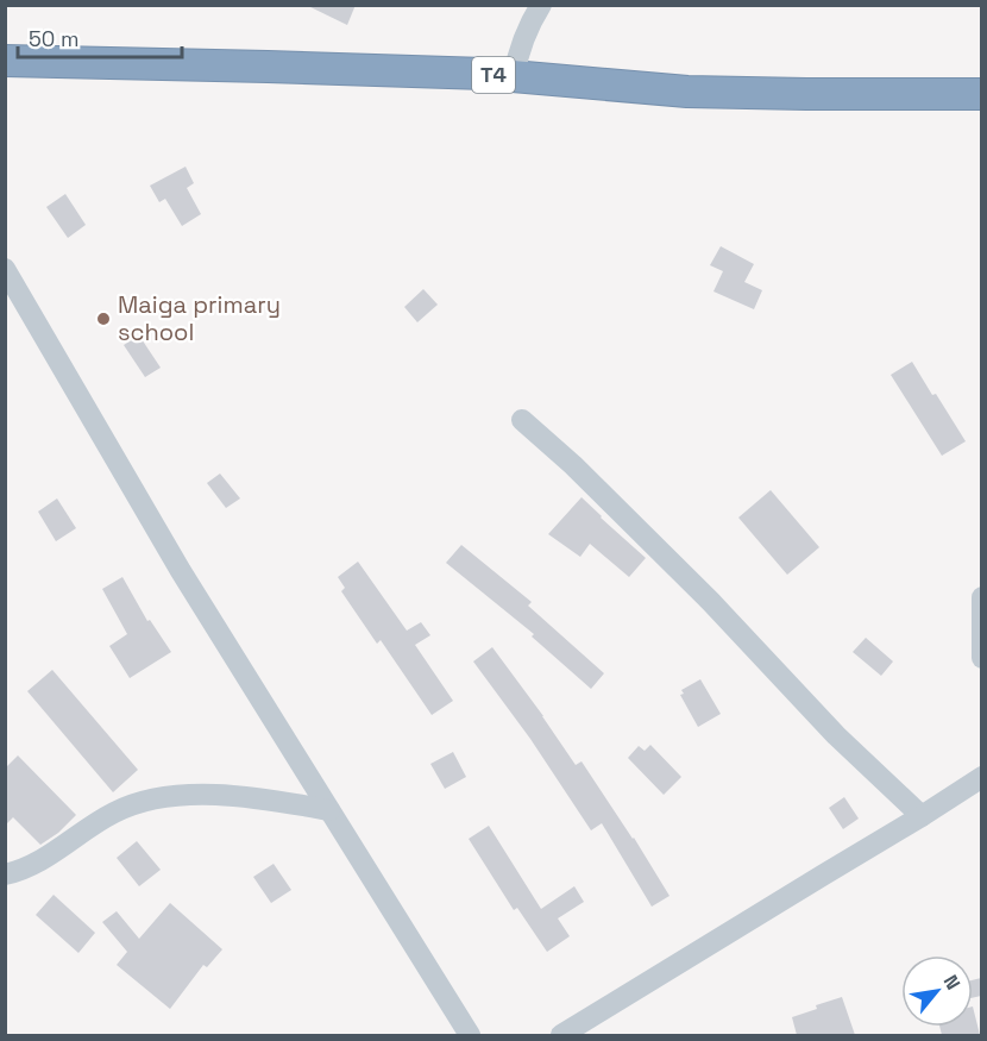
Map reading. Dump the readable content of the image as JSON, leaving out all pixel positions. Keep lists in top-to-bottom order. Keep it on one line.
{"streets":{"highway":["T4"]},"places":["Maiga primary school"],"scale_bar":"50 m","north":"top right"}
